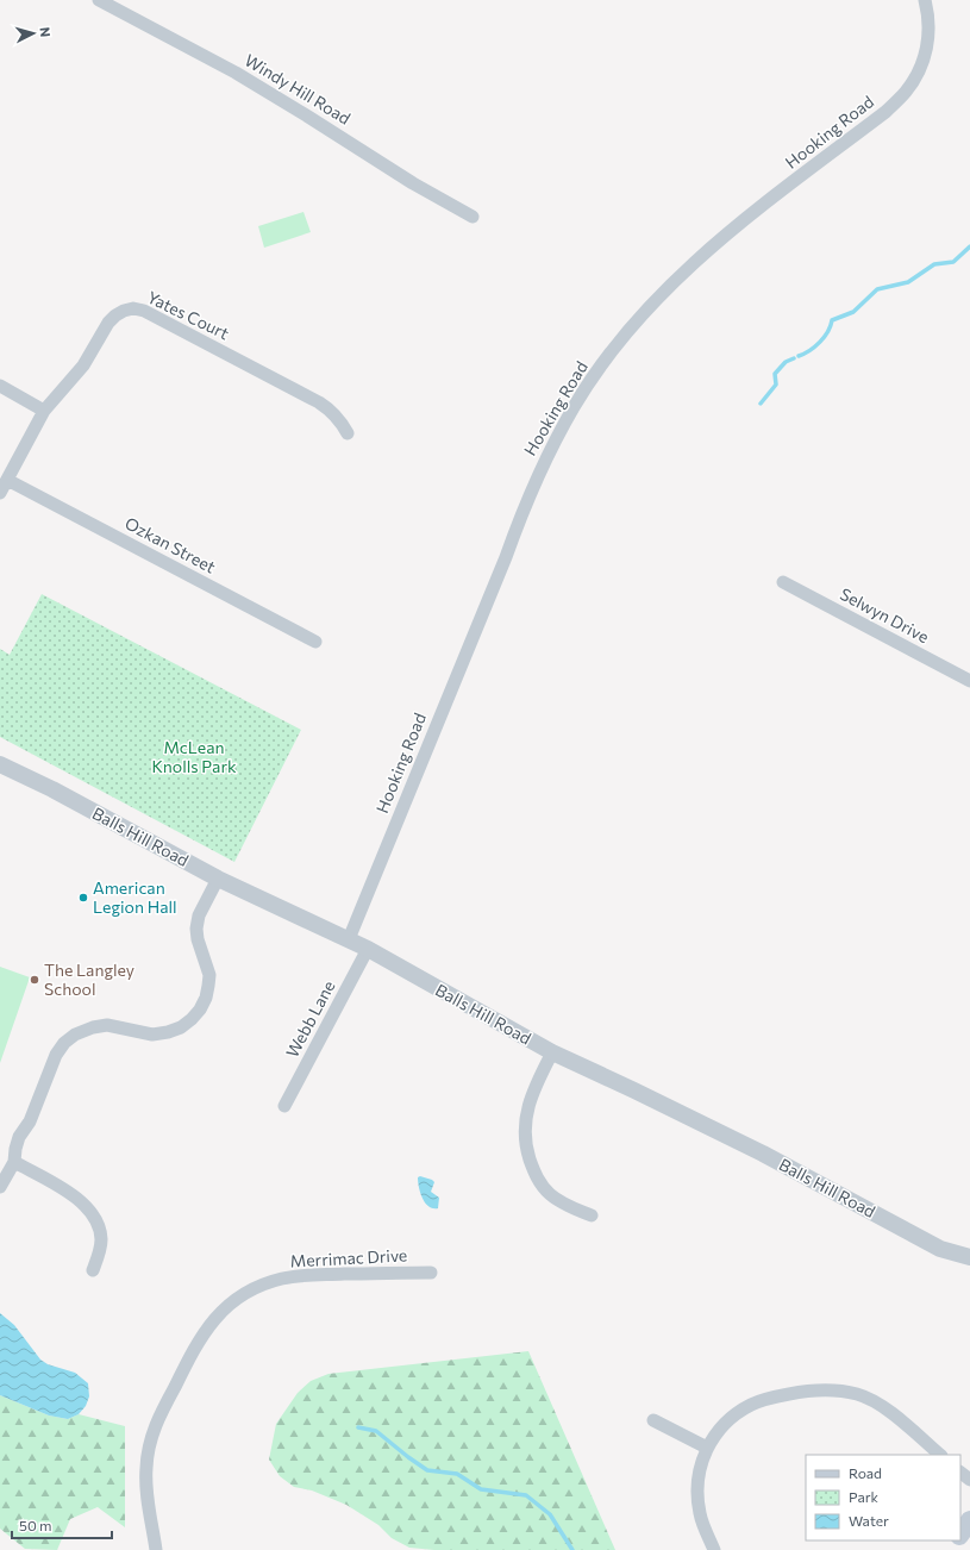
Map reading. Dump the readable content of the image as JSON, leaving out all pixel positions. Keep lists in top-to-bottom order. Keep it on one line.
{"streets":{"street":["Windy Hill Road","Hooking Road","Yates Court","Ozkan Street","Selwyn Drive","Balls Hill Road","Webb Lane","Merrimac Drive"]},"crossings":[["Hooking Road","Balls Hill Road"],["Yates Court","Ozkan Street"],["Balls Hill Road","Webb Lane"]],"parks":["McLean Knolls Park"],"places":["American Legion Hall","The Langley School"],"legend":["Road","Park","Water"],"scale_bar":"50 m","north":"right"}
